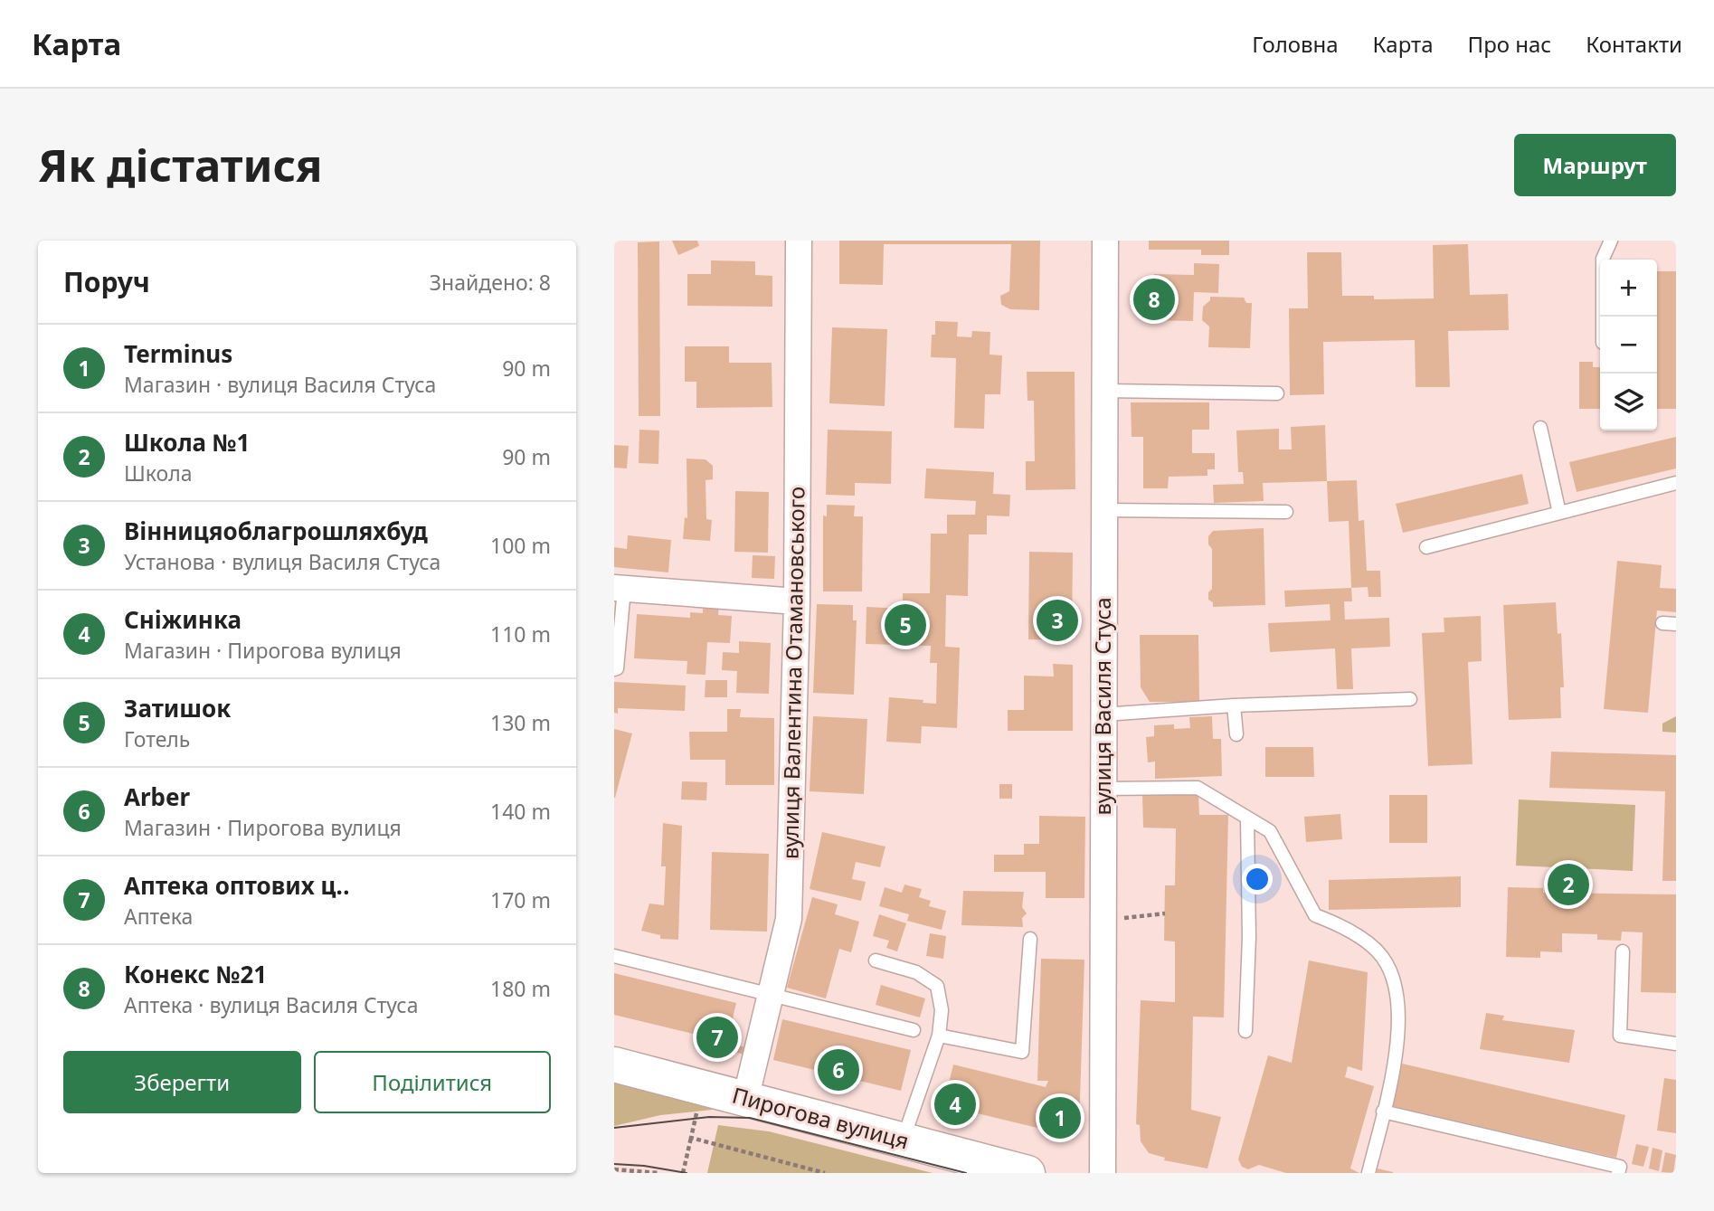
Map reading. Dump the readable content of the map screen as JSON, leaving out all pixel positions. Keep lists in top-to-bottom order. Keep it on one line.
{"streets":{"main road":["Пирогова вулиця"],"street":["вулиця Валентина Отамановського","вулиця Василя Стуса"]},"crossings":[["вулиця Валентина Отамановського","Пирогова вулиця"]],"page":{"header":"Карта","nav":["Головна","Карта","Про нас","Контакти"],"buttons":["Маршрут",["Зберегти","Поділитися"]],"title":"Як дістатися","heading":["Поруч","Знайдено: 8"],"map_buttons":["+","−"],"pins":["8","3","5","2","7","6","4","1"],"list":[{"mark":"1","name":"Terminus","note":"Магазин · вулиця Василя Стуса","value":"90 m"},{"mark":"2","name":"Школа №1","note":"Школа","value":"90 m"},{"mark":"3","name":"Вінницяоблагрошляхбуд","note":"Установа · вулиця Василя Стуса","value":"100 m"},{"mark":"4","name":"Сніжинка","note":"Магазин · Пирогова вулиця","value":"110 m"},{"mark":"5","name":"Затишок","note":"Готель","value":"130 m"},{"mark":"6","name":"Arber","note":"Магазин · Пирогова вулиця","value":"140 m"},{"mark":"7","name":"Аптека оптових ц‥","note":"Аптека","value":"170 m"},{"mark":"8","name":"Конекс №21","note":"Аптека · вулиця Василя Стуса","value":"180 m"}]}}
